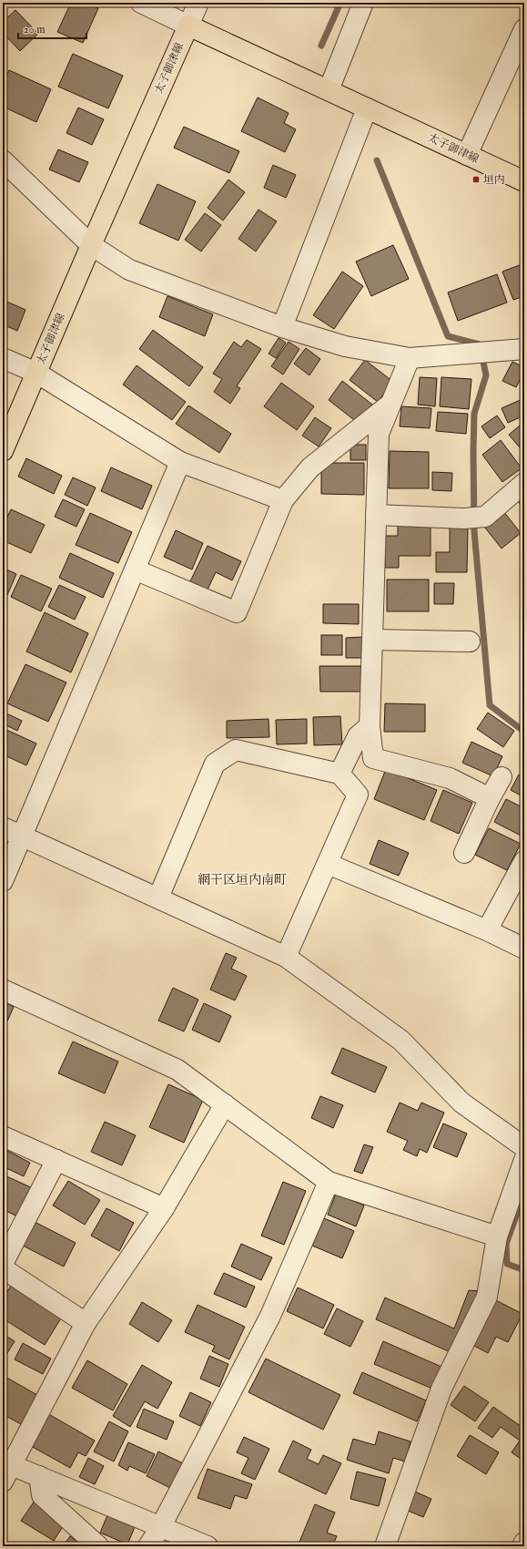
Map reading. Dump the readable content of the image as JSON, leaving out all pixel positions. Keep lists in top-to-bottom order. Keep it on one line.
{"streets":{"main road":["太子御津線"]},"districts":["網干区垣内南町"],"places":{"transit":["垣内"]},"scale_bar":"20 m"}
